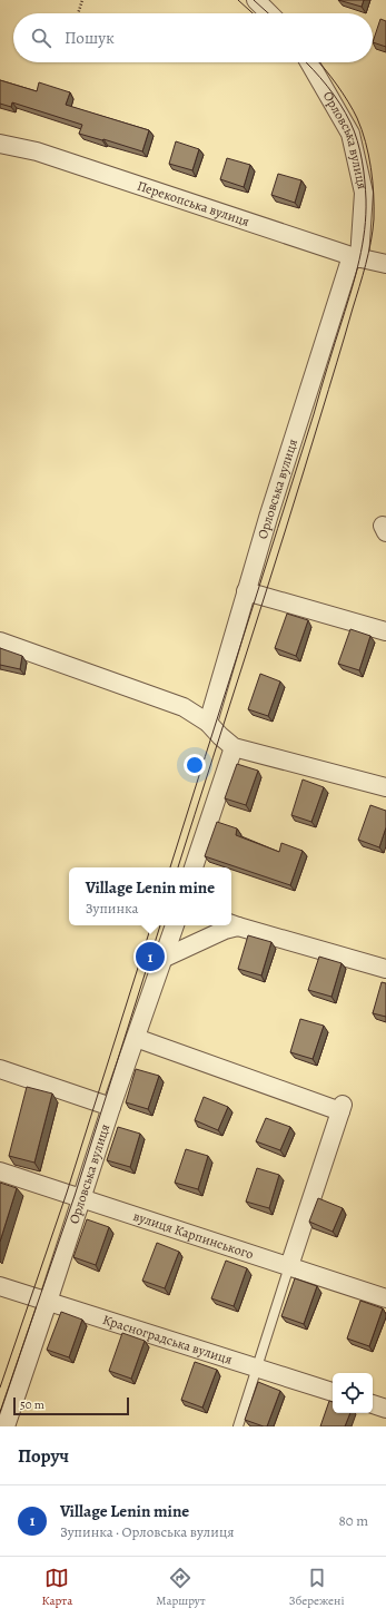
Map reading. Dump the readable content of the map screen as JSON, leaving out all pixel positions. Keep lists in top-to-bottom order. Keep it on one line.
{"streets":{"street":["Орловська вулиця","Перекопська вулиця","вулиця Карпинського","Красноградська вулиця"]},"crossings":[["Орловська вулиця","Перекопська вулиця"],["Орловська вулиця","вулиця Карпинського"],["Орловська вулиця","Красноградська вулиця"]],"scale_bar":"50 m","page":{"search":"Пошук","popup":["Village Lenin mine","Зупинка"],"pins":"1","scale":"50 m","heading":"Поруч","list":[{"mark":"1","name":"Village Lenin mine","note":"Зупинка · Орловська вулиця","value":"80 m"}],"nav":["Карта","Маршрут","Збережені"]}}
